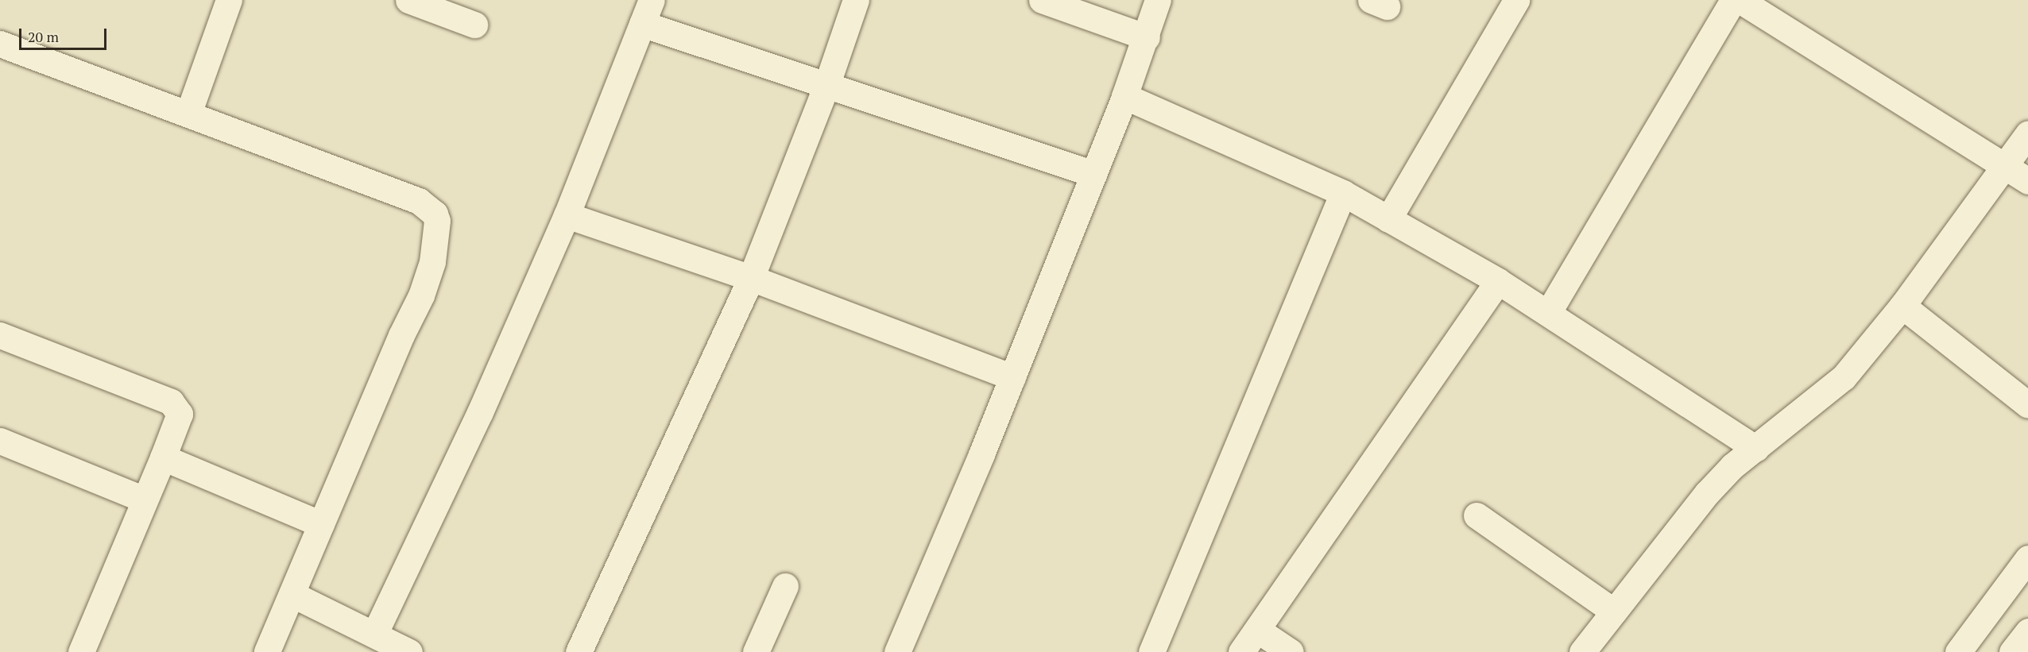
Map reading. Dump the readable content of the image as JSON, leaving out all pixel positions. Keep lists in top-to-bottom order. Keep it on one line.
{"scale_bar":"20 m"}
